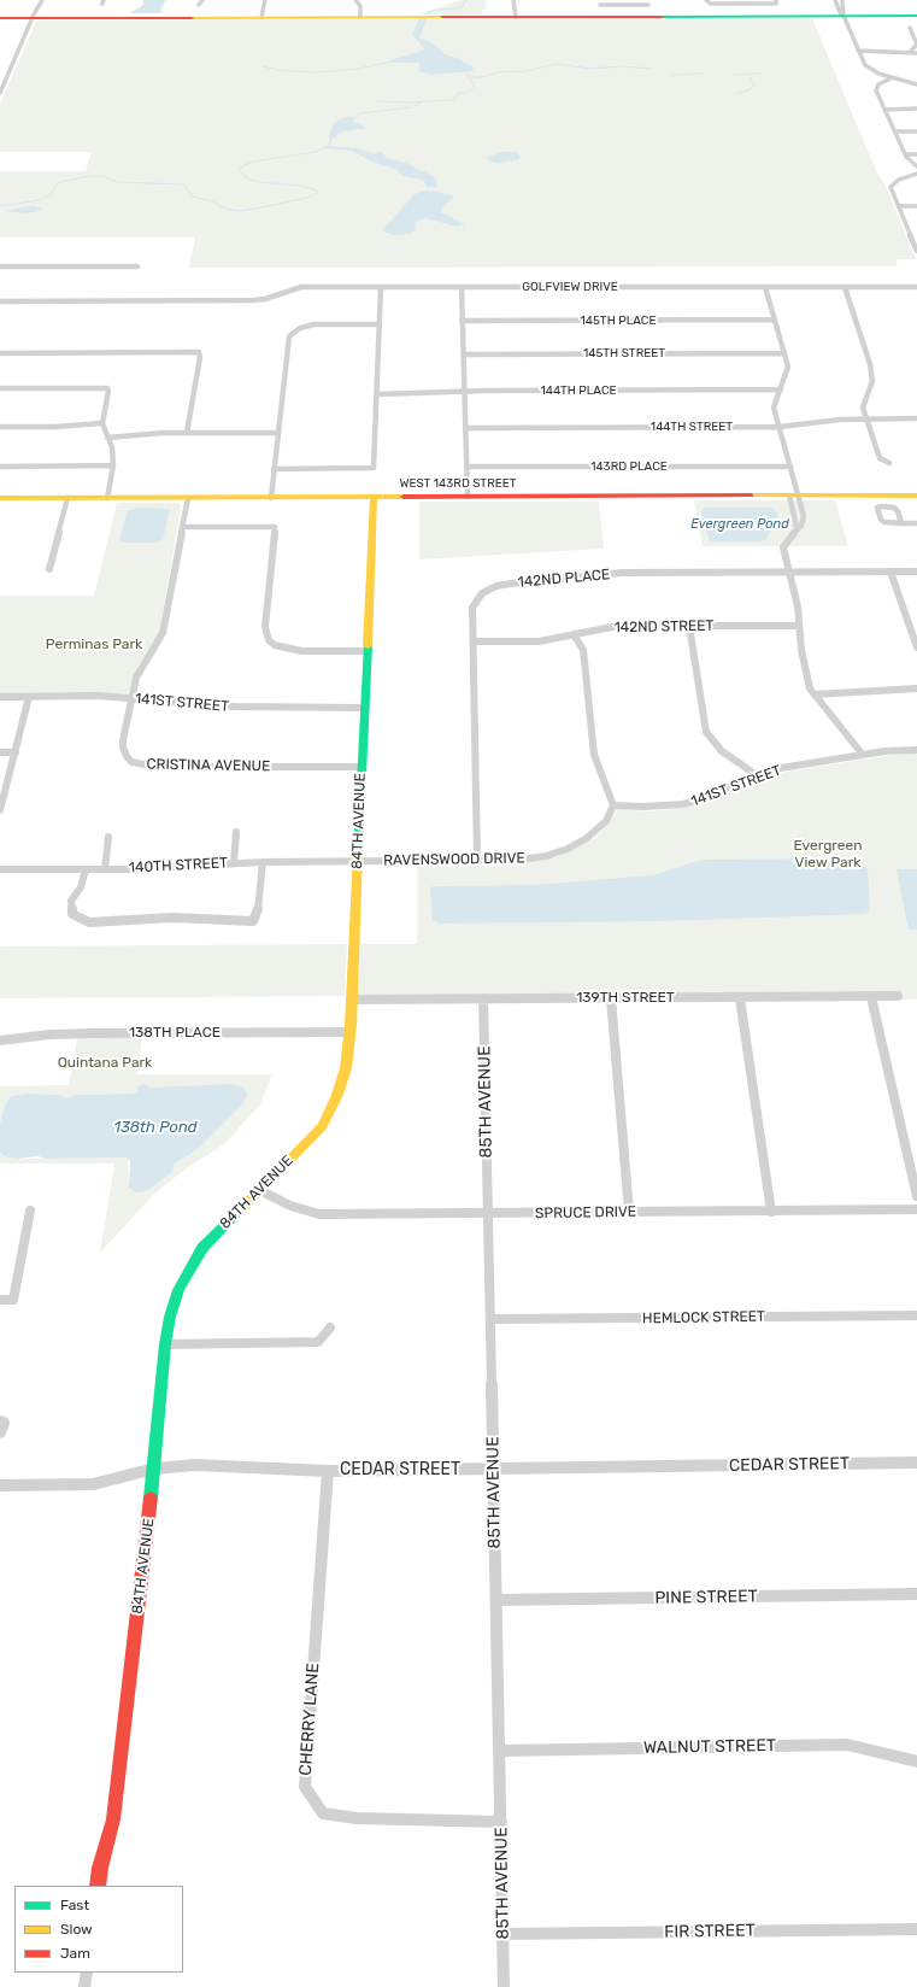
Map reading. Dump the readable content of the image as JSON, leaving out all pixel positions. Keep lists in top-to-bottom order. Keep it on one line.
{"streets":{"street":["GOLFVIEW DRIVE","145TH PLACE","145TH STREET","144TH PLACE","144TH STREET","143RD PLACE","WEST 143RD STREET","142ND PLACE","142ND STREET","141ST STREET","CRISTINA AVENUE","84TH AVENUE","RAVENSWOOD DRIVE","140TH STREET","139TH STREET","138TH PLACE","85TH AVENUE","SPRUCE DRIVE","HEMLOCK STREET","CEDAR STREET","PINE STREET","CHERRY LANE","WALNUT STREET","FIR STREET"]},"crossings":[["WEST 143RD STREET","CRISTINA AVENUE"],["WEST 143RD STREET","84TH AVENUE"],["142ND PLACE","142ND STREET"],["142ND PLACE","RAVENSWOOD DRIVE"],["141ST STREET","CRISTINA AVENUE"],["141ST STREET","84TH AVENUE"],["141ST STREET","RAVENSWOOD DRIVE"],["CRISTINA AVENUE","84TH AVENUE"],["84TH AVENUE","RAVENSWOOD DRIVE"],["84TH AVENUE","140TH STREET"],["84TH AVENUE","139TH STREET"],["84TH AVENUE","138TH PLACE"],["84TH AVENUE","SPRUCE DRIVE"],["84TH AVENUE","CEDAR STREET"],["RAVENSWOOD DRIVE","140TH STREET"],["139TH STREET","85TH AVENUE"],["85TH AVENUE","SPRUCE DRIVE"],["85TH AVENUE","HEMLOCK STREET"],["85TH AVENUE","CEDAR STREET"],["85TH AVENUE","PINE STREET"],["85TH AVENUE","CHERRY LANE"],["85TH AVENUE","WALNUT STREET"],["85TH AVENUE","FIR STREET"],["CEDAR STREET","CHERRY LANE"]],"water":["Evergreen Pond","138th Pond"],"parks":["Perminas Park","Evergreen View Park","Quintana Park"],"legend":["Fast","Slow","Jam"]}
